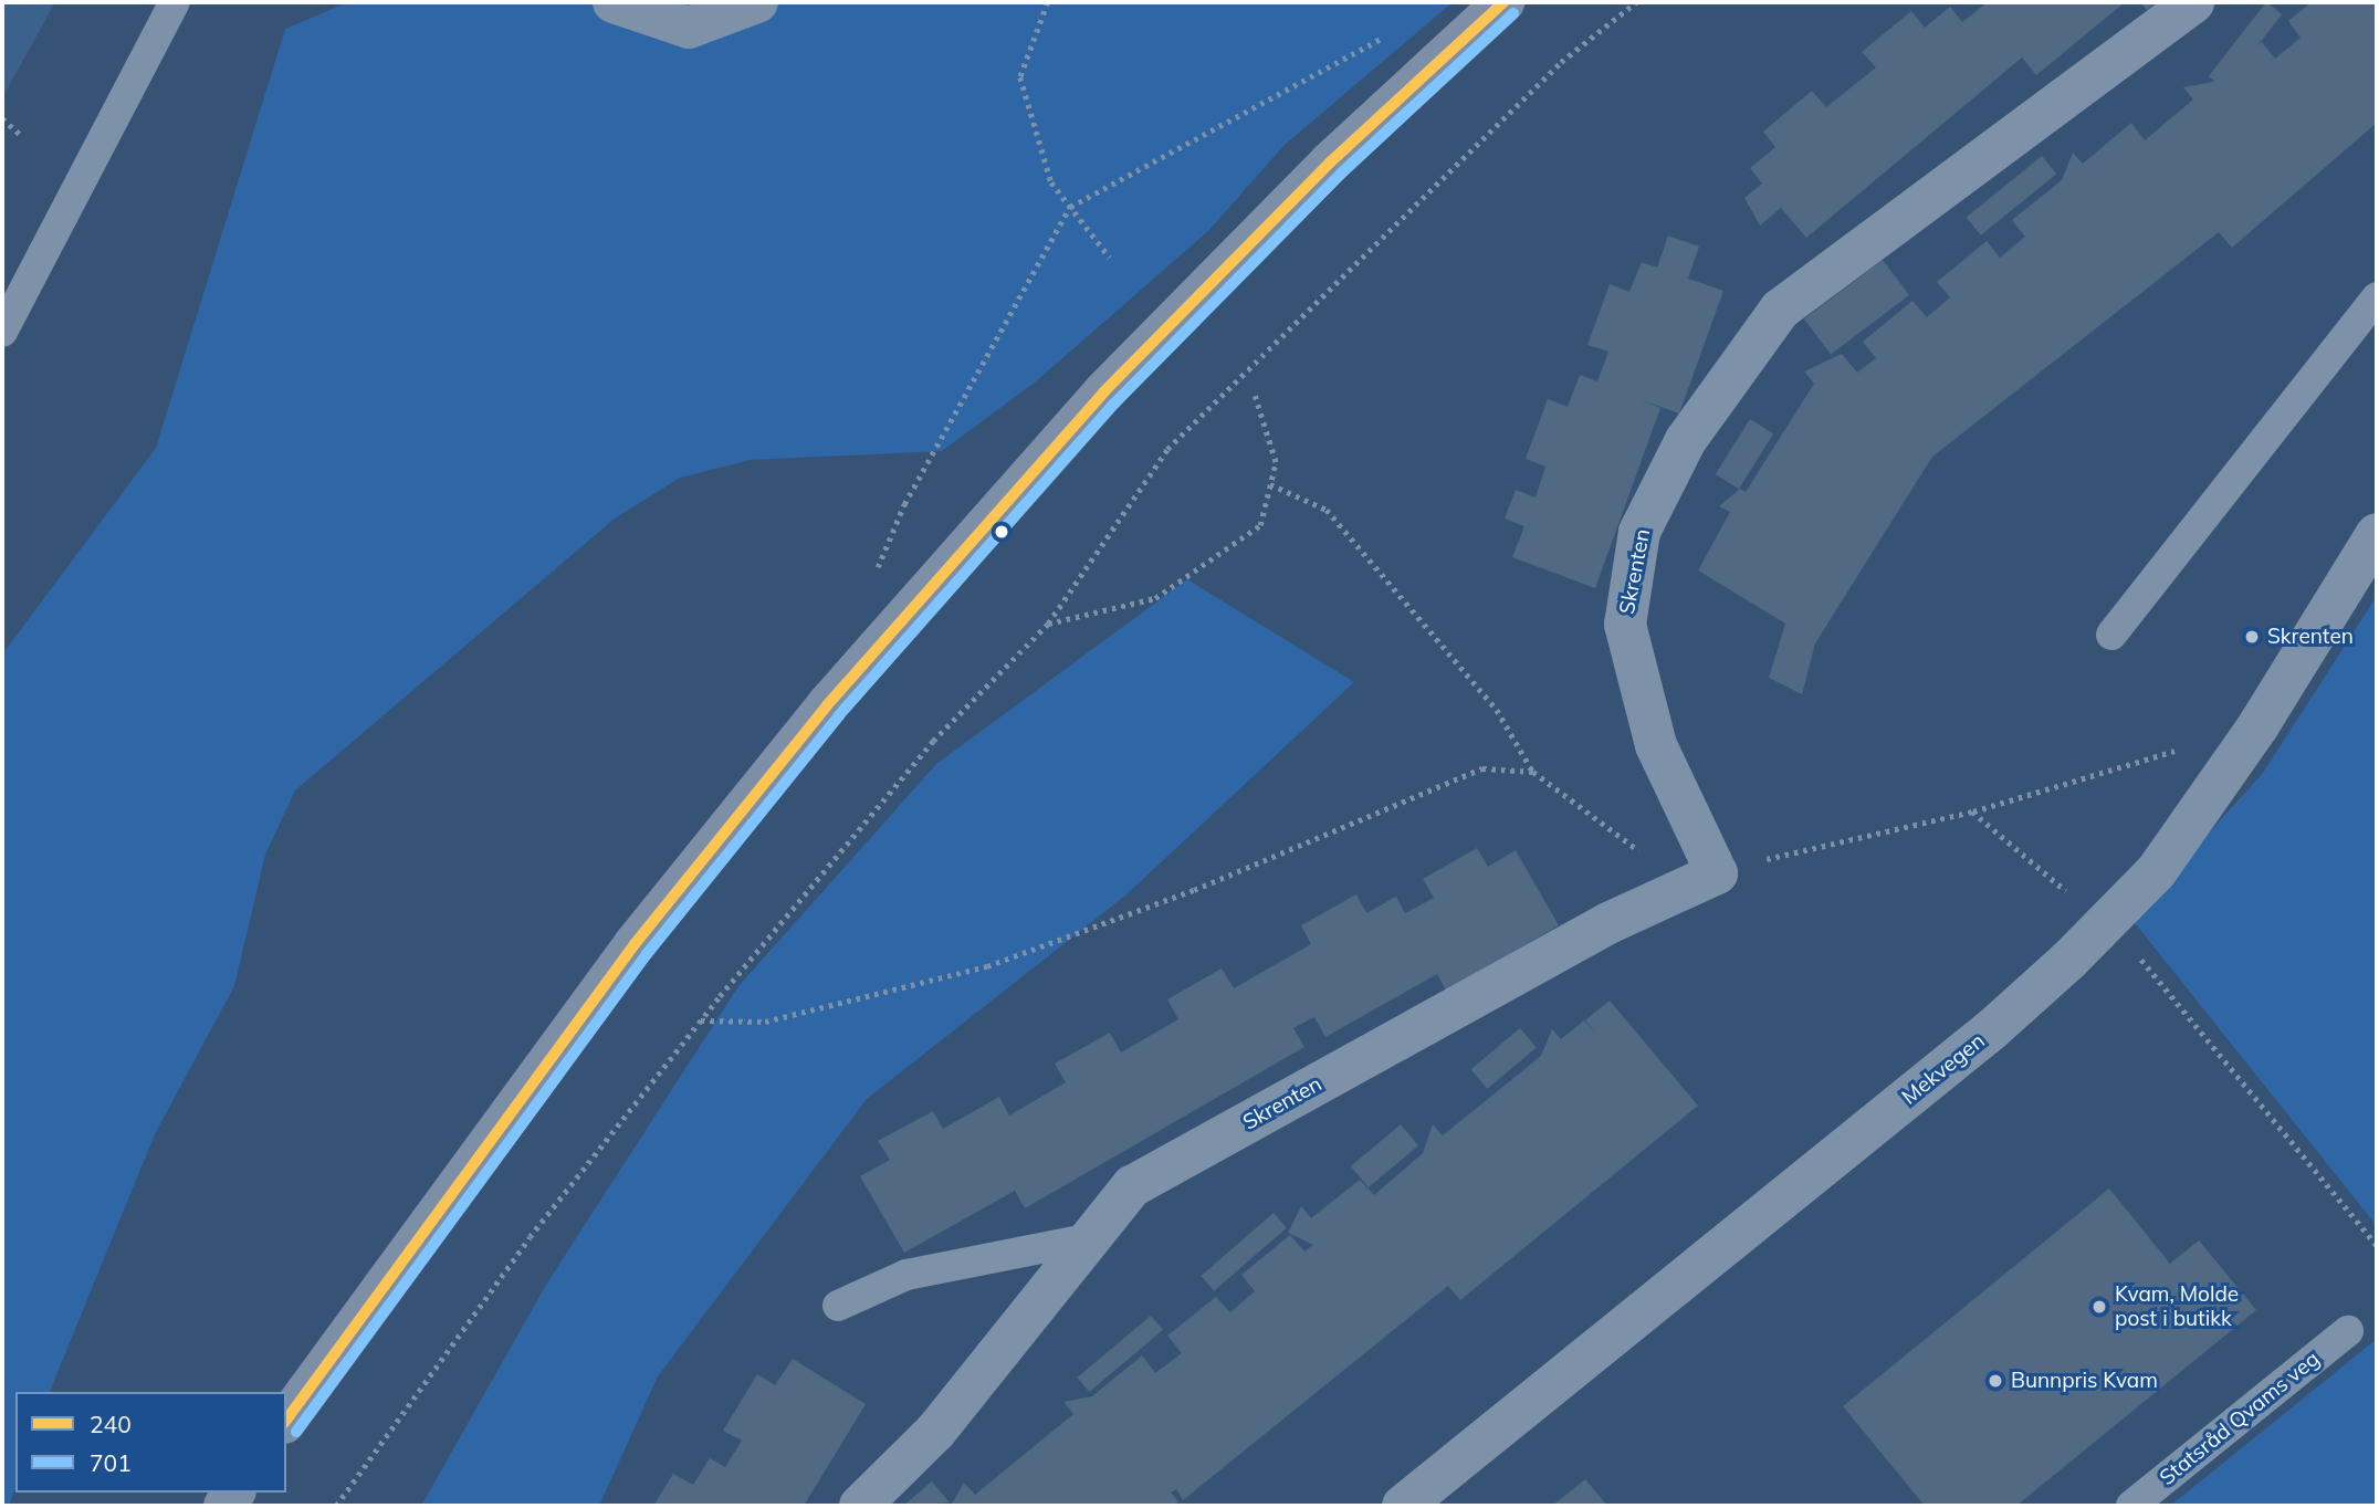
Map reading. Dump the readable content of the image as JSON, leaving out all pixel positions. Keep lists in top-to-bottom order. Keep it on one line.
{"streets":{"street":["Skrenten","Mekvegen"],"lane":["Statsråd Qvams veg"]},"places":["Skrenten","Kvam, Molde post i butikk","Bunnpris Kvam"],"lines":["transit line 240","transit line 701"],"legend":["240","701"]}
